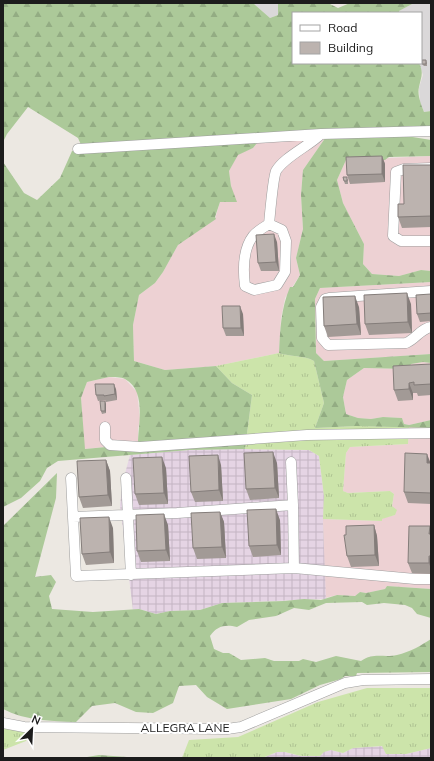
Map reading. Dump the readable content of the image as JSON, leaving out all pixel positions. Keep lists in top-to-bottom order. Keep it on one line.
{"streets":{"street":["ALLEGRA LANE"]},"legend":["Road","Building"],"north":"top right"}
